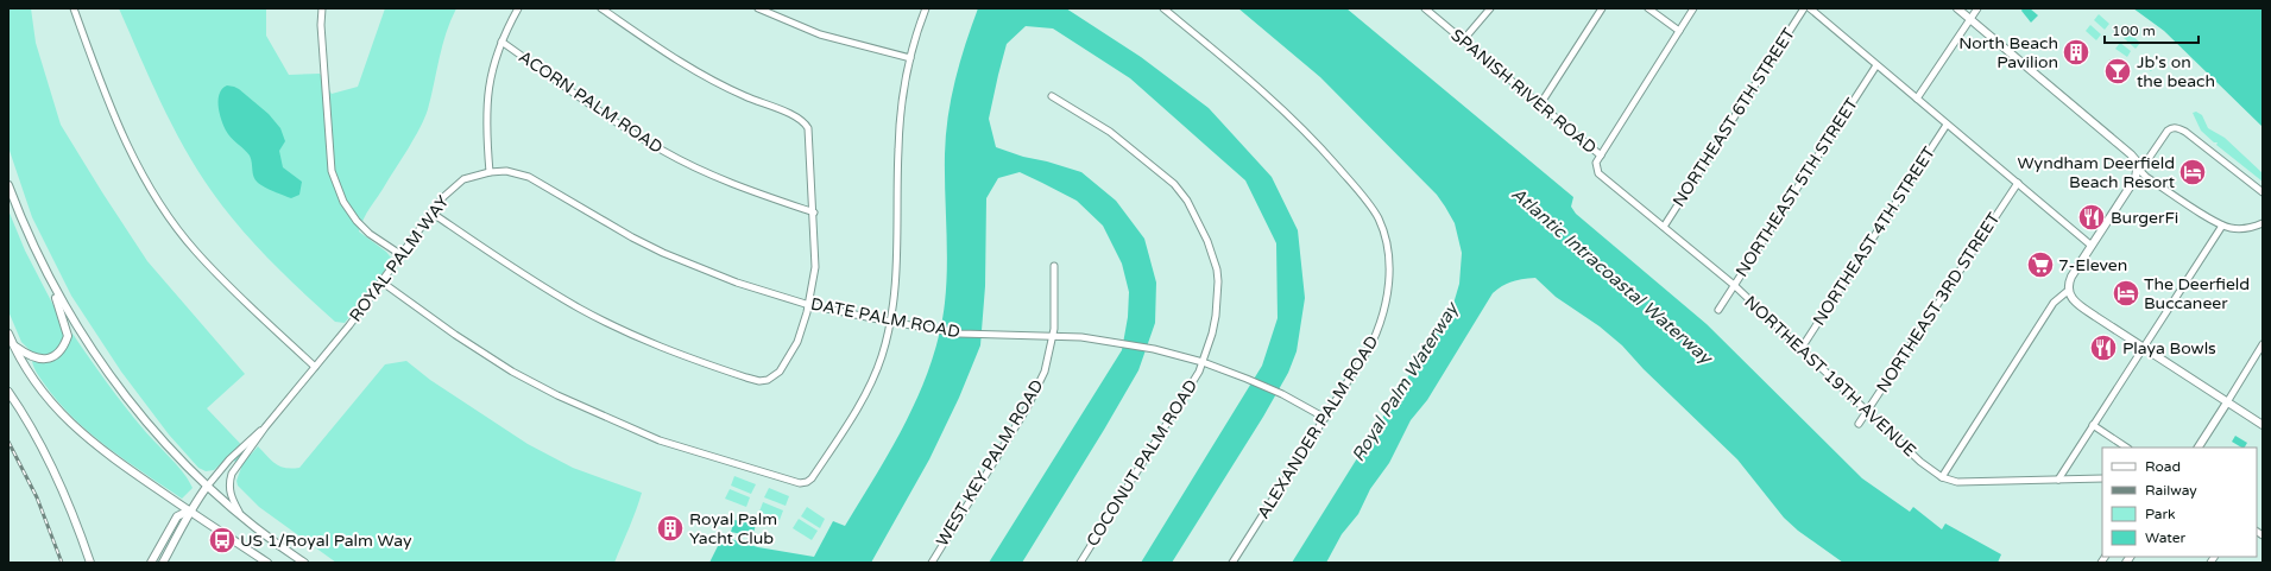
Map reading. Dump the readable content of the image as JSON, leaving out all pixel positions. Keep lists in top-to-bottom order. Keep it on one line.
{"streets":{"main road":["ROYAL PALM WAY"],"street":["SPANISH RIVER ROAD","ACORN PALM ROAD","NORTHEAST 6TH STREET","NORTHEAST 5TH STREET","NORTHEAST 4TH STREET","NORTHEAST 3RD STREET","DATE PALM ROAD","NORTHEAST 19TH AVENUE","ALEXANDER PALM ROAD","WEST KEY PALM ROAD","COCONUT PALM ROAD"]},"crossings":[["SPANISH RIVER ROAD","NORTHEAST 19TH AVENUE"],["NORTHEAST 6TH STREET","NORTHEAST 19TH AVENUE"],["NORTHEAST 5TH STREET","NORTHEAST 19TH AVENUE"],["NORTHEAST 4TH STREET","NORTHEAST 19TH AVENUE"],["ROYAL PALM WAY","DATE PALM ROAD"],["NORTHEAST 3RD STREET","NORTHEAST 19TH AVENUE"],["DATE PALM ROAD","ALEXANDER PALM ROAD"],["DATE PALM ROAD","WEST KEY PALM ROAD"],["DATE PALM ROAD","COCONUT PALM ROAD"]],"water":["Atlantic Intracoastal Waterway","Royal Palm Waterway"],"places":{"building":["North Beach Pavilion","Royal Palm Yacht Club"],"bar":["Jb's on the beach"],"hotel":["Wyndham Deerfield Beach Resort","The Deerfield Buccaneer"],"restaurant":["BurgerFi","Playa Bowls"],"supermarket":["7-Eleven"],"bus stop":["US 1/Royal Palm Way"]},"legend":["Road","Railway","Park","Water"],"scale_bar":"100 m"}
